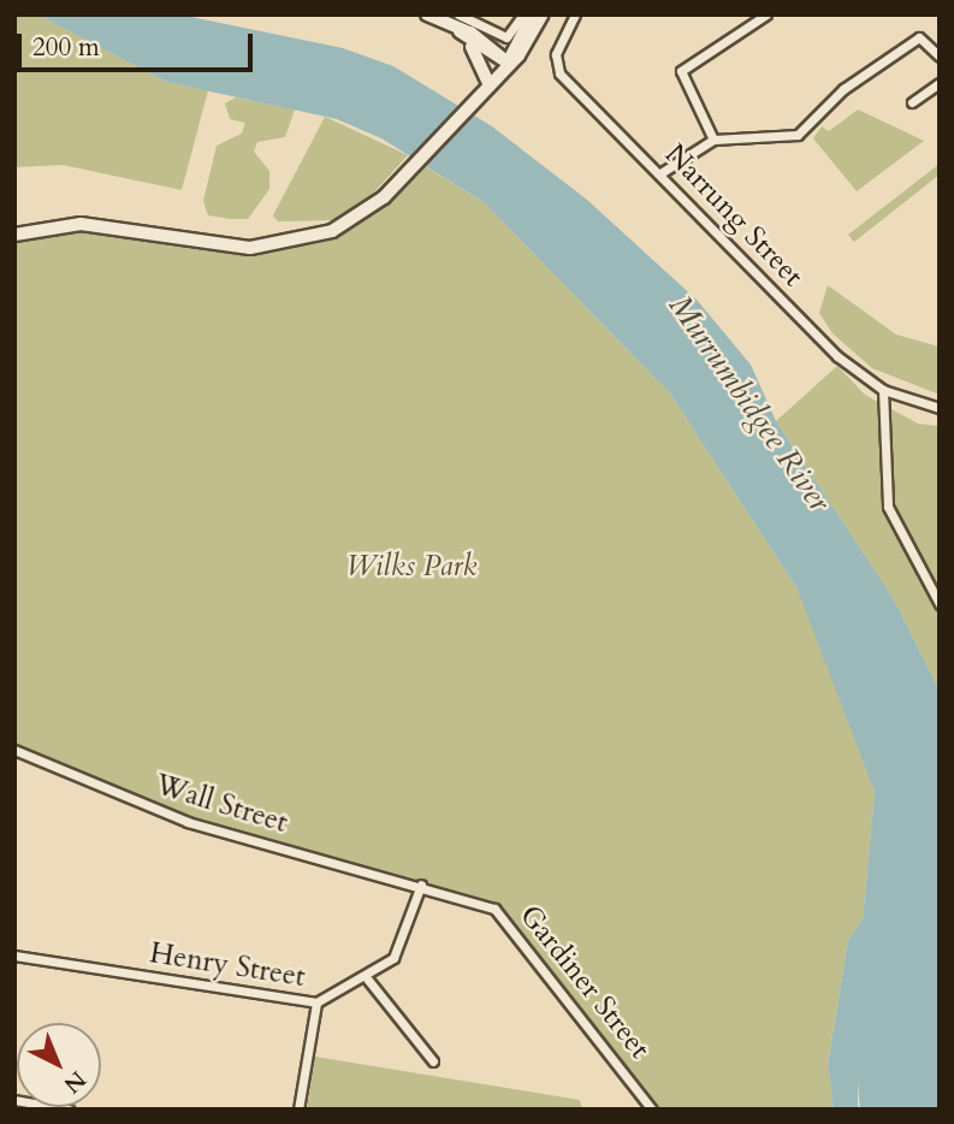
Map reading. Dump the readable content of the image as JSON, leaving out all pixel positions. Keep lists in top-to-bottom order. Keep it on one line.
{"streets":{"street":["Narrung Street","Wall Street","Henry Street","Gardiner Street"]},"crossings":[["Wall Street","Henry Street"],["Wall Street","Gardiner Street"],["Henry Street","Gardiner Street"]],"water":["Murrumbidgee River"],"parks":["Wilks Park"],"scale_bar":"200 m","north":"bottom right"}
